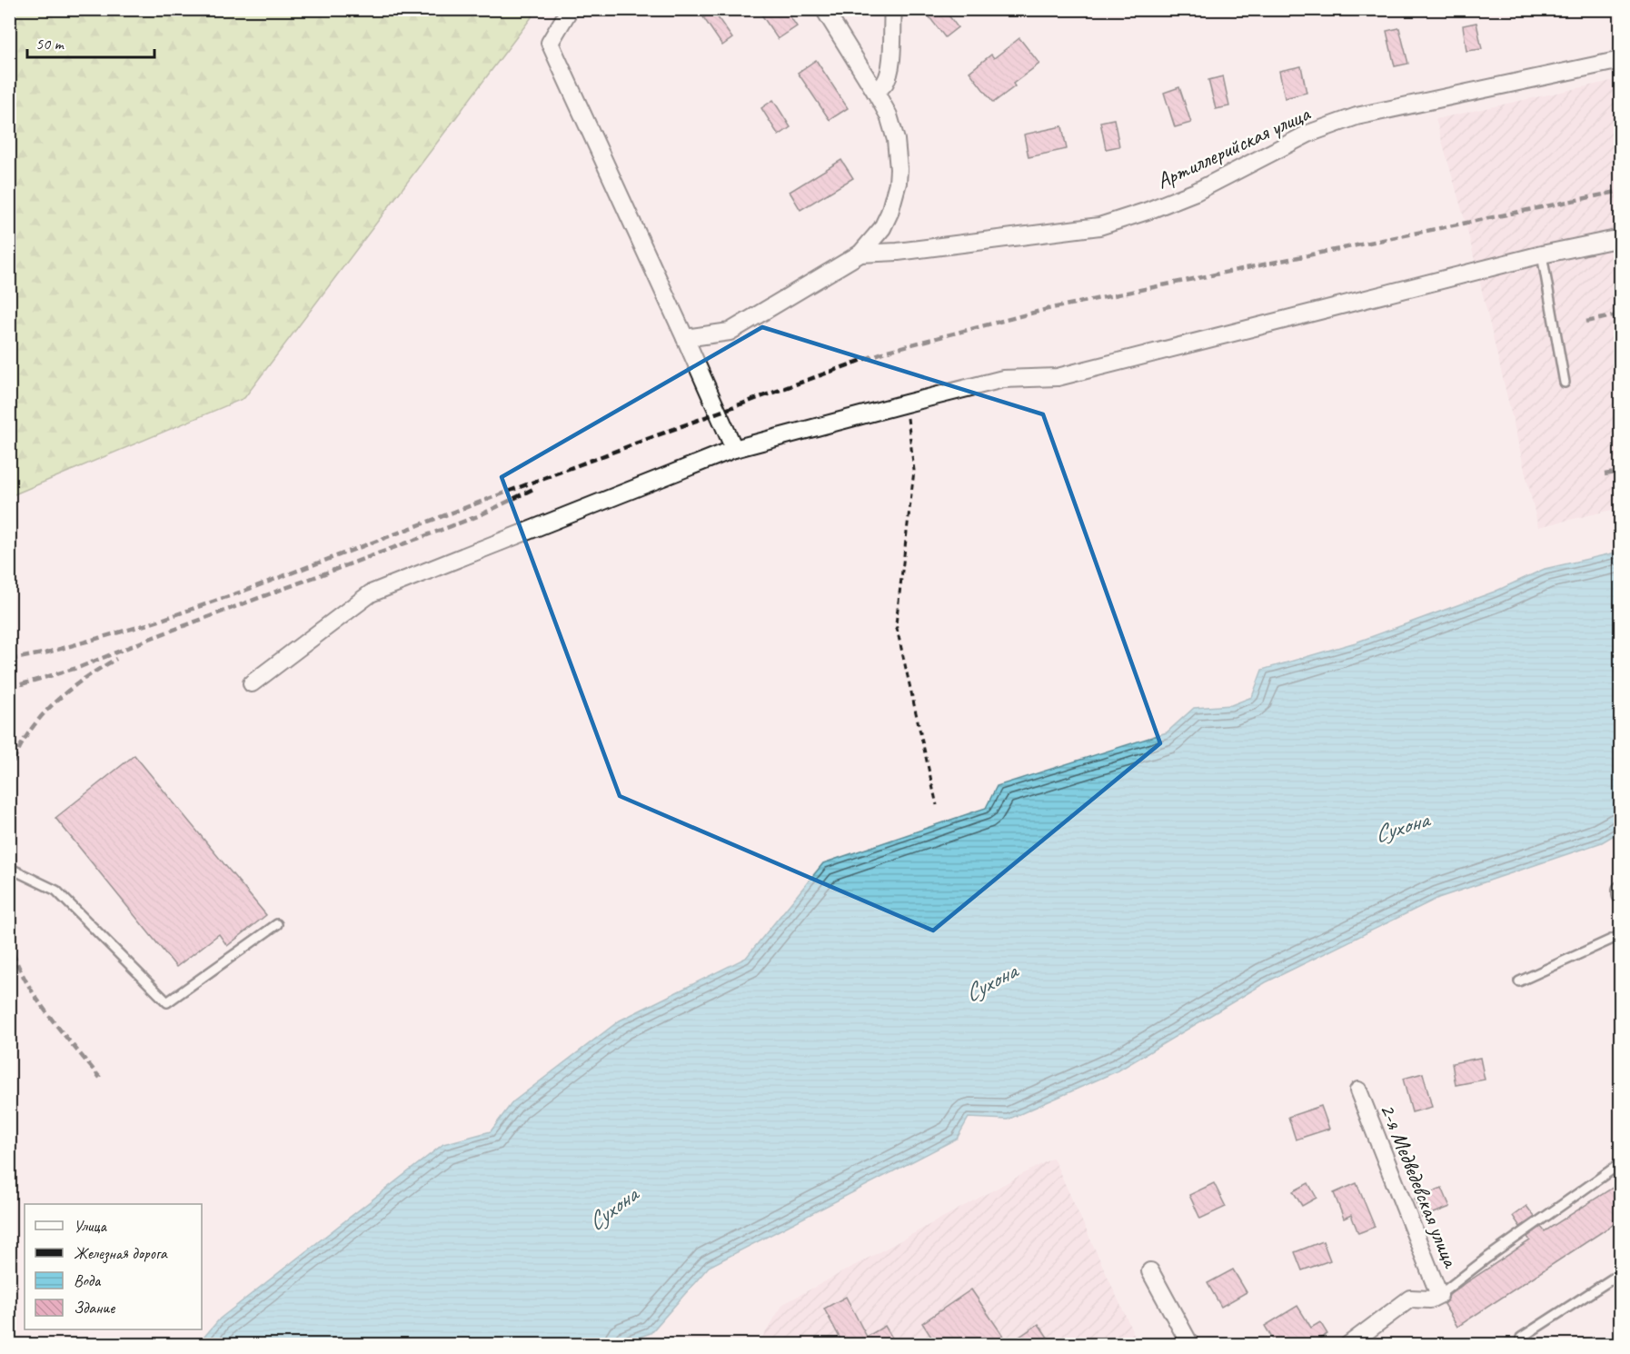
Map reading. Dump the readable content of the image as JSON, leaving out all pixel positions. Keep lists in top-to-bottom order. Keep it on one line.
{"streets":{"street":["Артиллерийская улица","2-я Медведевская улица"]},"water":["Сухона"],"legend":["Улица","Железная дорога","Вода","Здание"],"scale_bar":"50 m"}
